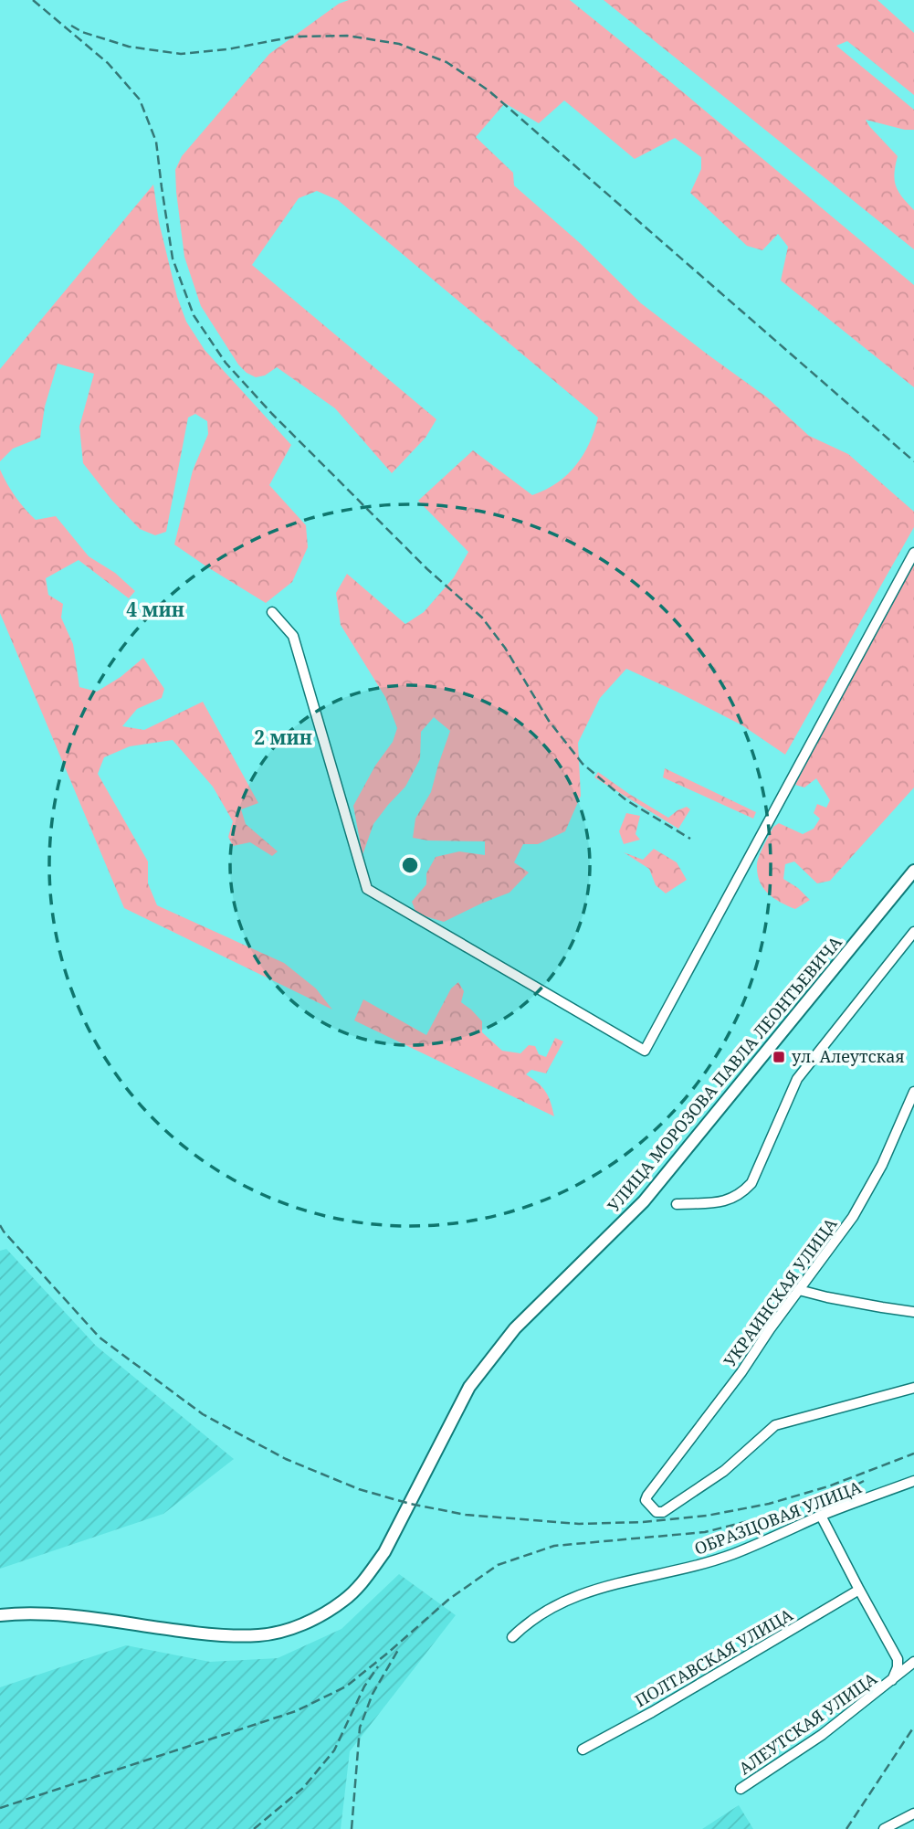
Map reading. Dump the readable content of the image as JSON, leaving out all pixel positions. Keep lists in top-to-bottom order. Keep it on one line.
{"streets":{"main road":["УЛИЦА МОРОЗОВА ПАВЛА ЛЕОНТЬЕВИЧА"],"street":["УКРАИНСКАЯ УЛИЦА","ОБРАЗЦОВАЯ УЛИЦА","ПОЛТАВСКАЯ УЛИЦА","АЛЕУТСКАЯ УЛИЦА"]},"places":{"transit":["ул. Алеутская"]},"rings":["4 мин","2 мин"]}
